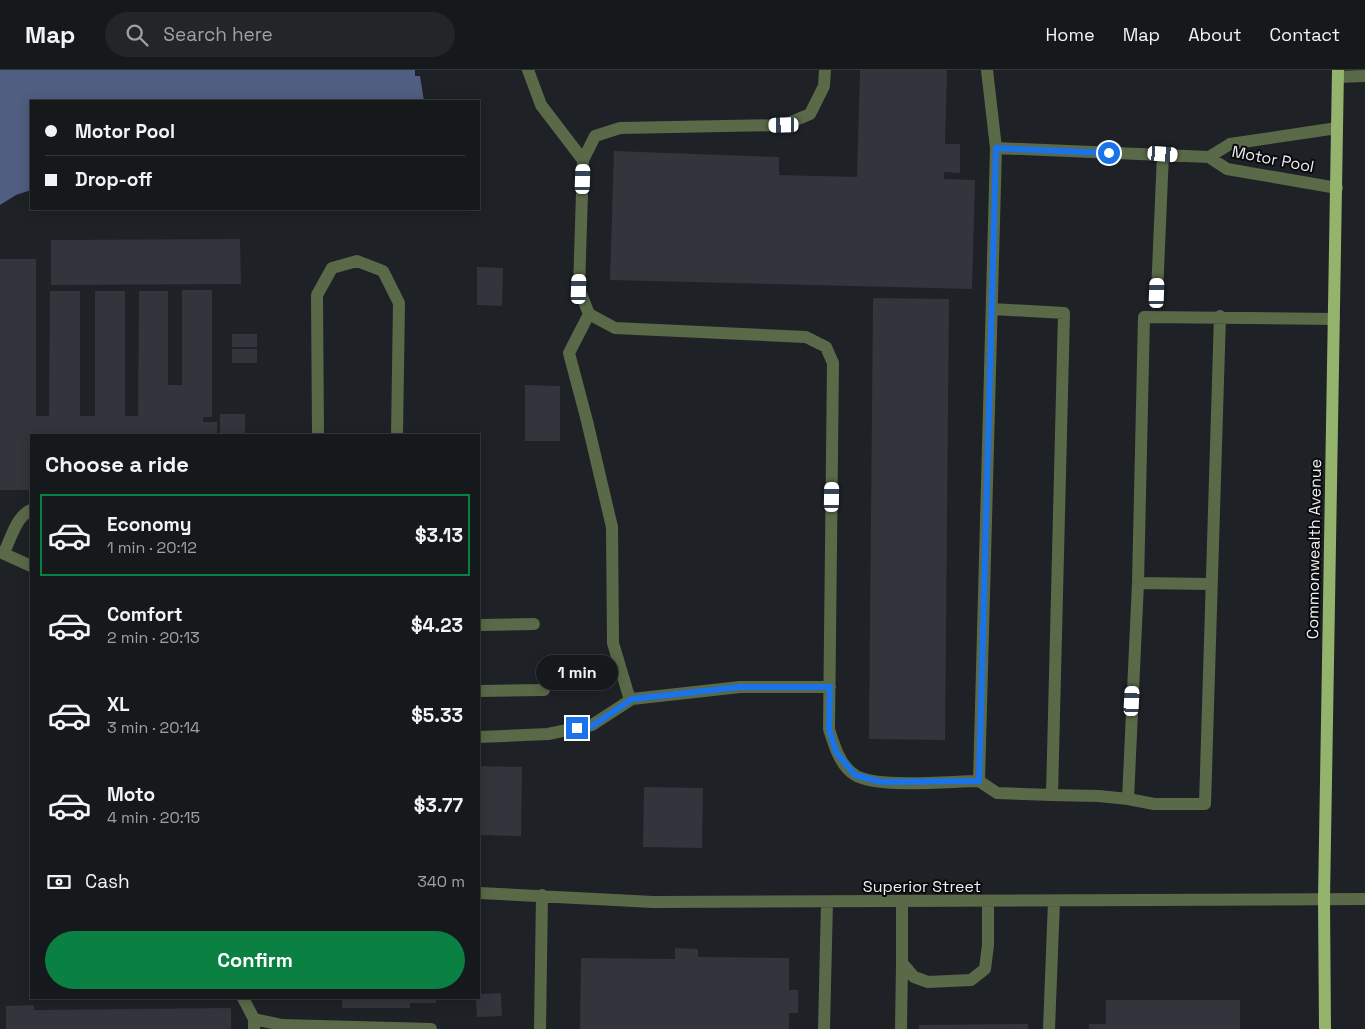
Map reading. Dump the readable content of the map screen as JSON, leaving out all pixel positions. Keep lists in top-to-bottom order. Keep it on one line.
{"streets":{"main road":["Commonwealth Avenue"],"street":["Motor Pool","Superior Street"]},"crossings":[["Motor Pool","Commonwealth Avenue"],["Commonwealth Avenue","Superior Street"]],"page":{"header":"Map","search":"Search here","nav":["Home","Map","About","Contact"],"banner":["Motor Pool","Drop-off"],"heading":"Choose a ride","list":[{"name":"Economy","note":"1 min · 20:12","value":"$3.13"},{"name":"Comfort","note":"2 min · 20:13","value":"$4.23"},{"name":"XL","note":"3 min · 20:14","value":"$5.33"},{"name":"Moto","note":"4 min · 20:15","value":"$3.77"}],"bubble":"1 min","pay":["Cash","340 m"],"buttons":"Confirm"}}
